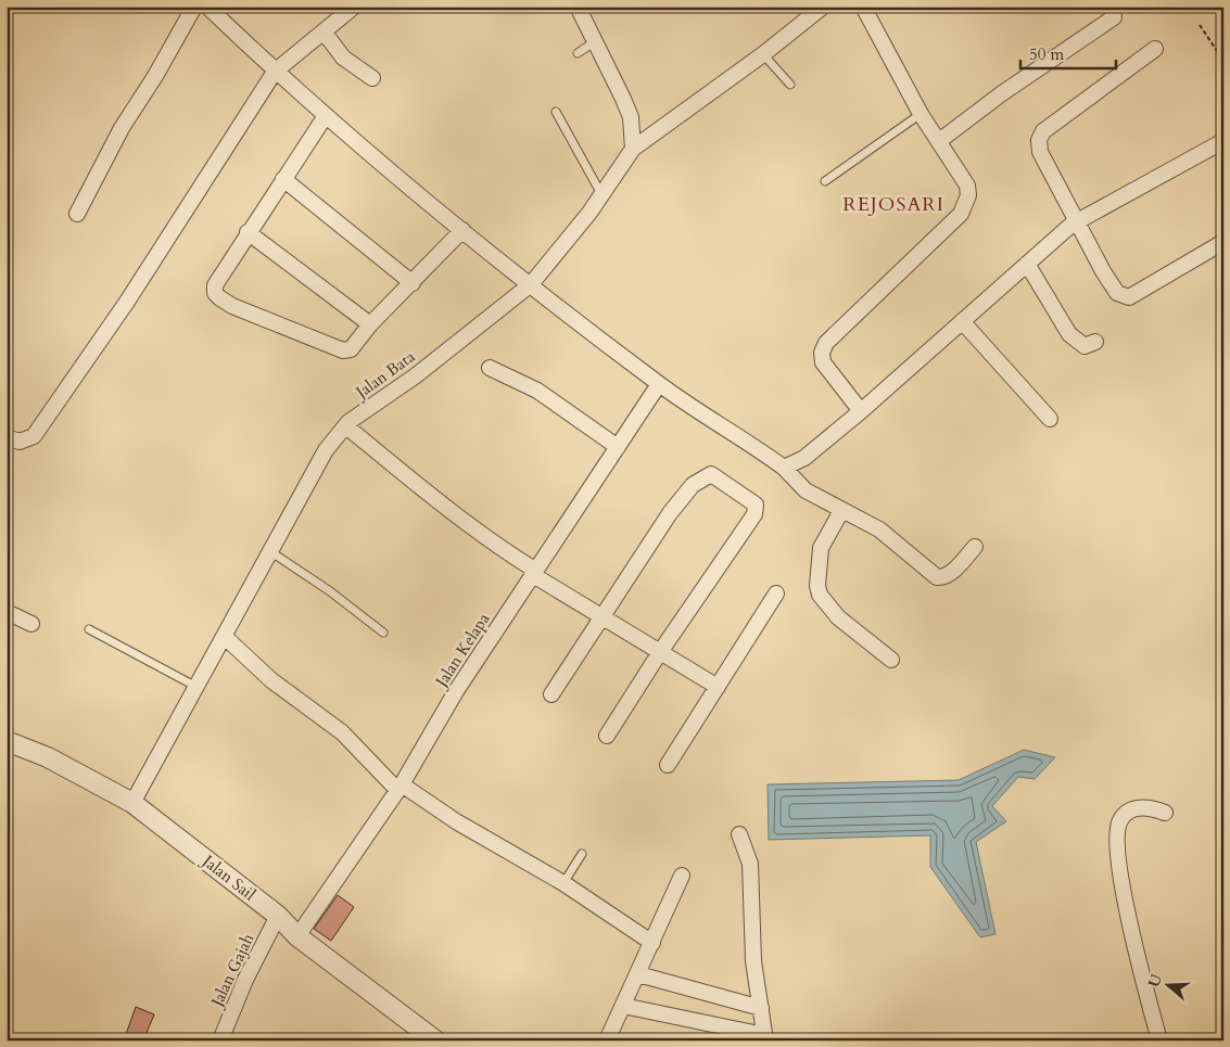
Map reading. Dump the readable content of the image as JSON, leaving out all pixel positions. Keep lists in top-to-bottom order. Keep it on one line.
{"streets":{"street":["Jalan Bata","Jalan Kelapa","Jalan Sail","Jalan Gajah"]},"crossings":[["Jalan Bata","Jalan Sail"],["Jalan Kelapa","Jalan Sail"],["Jalan Sail","Jalan Gajah"]],"districts":["REJOSARI"],"scale_bar":"50 m","north":"left"}
